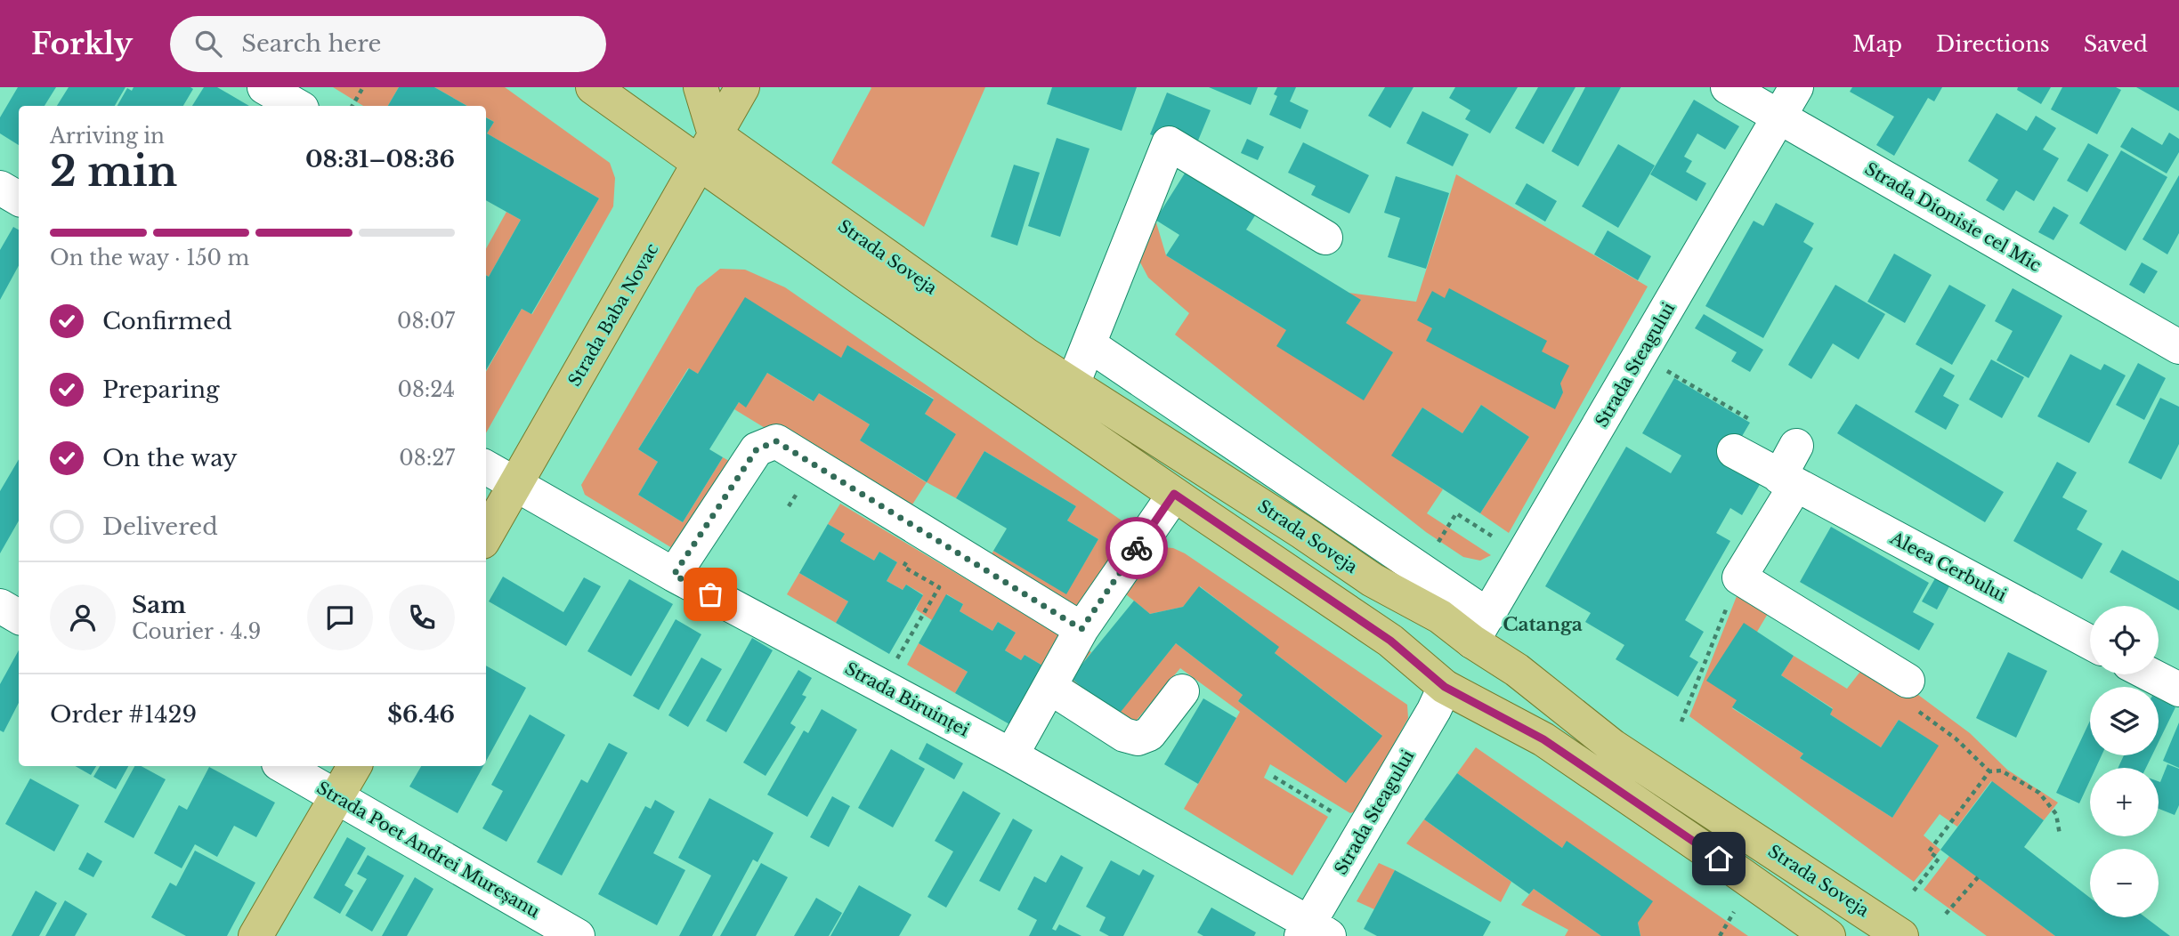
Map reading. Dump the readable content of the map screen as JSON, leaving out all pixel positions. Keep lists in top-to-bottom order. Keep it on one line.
{"streets":{"main road":["Strada Soveja","Strada Baba Novac"],"street":["Strada Dionisie cel Mic","Strada Steagului","Aleea Cerbului","Strada Biruinței","Strada Poet Andrei Mureșanu"]},"crossings":[["Strada Dionisie cel Mic","Strada Steagului"],["Strada Soveja","Strada Baba Novac"],["Strada Soveja","Strada Steagului"],["Strada Baba Novac","Strada Biruinței"],["Strada Steagului","Strada Biruinței"]],"districts":["Catanga"],"page":{"header":"Forkly","search":"Search here","nav":["Map","Directions","Saved"],"heading":["2 min","Arriving in","08:31–08:36"],"panel":["Sam","Courier · 4.9","Order #1429","$6.46"],"bar":"On the way · 150 m","list":[["Confirmed","08:07"],["Preparing","08:24"],["On the way","08:27"],"Delivered"],"map_buttons":["+","−"]}}
